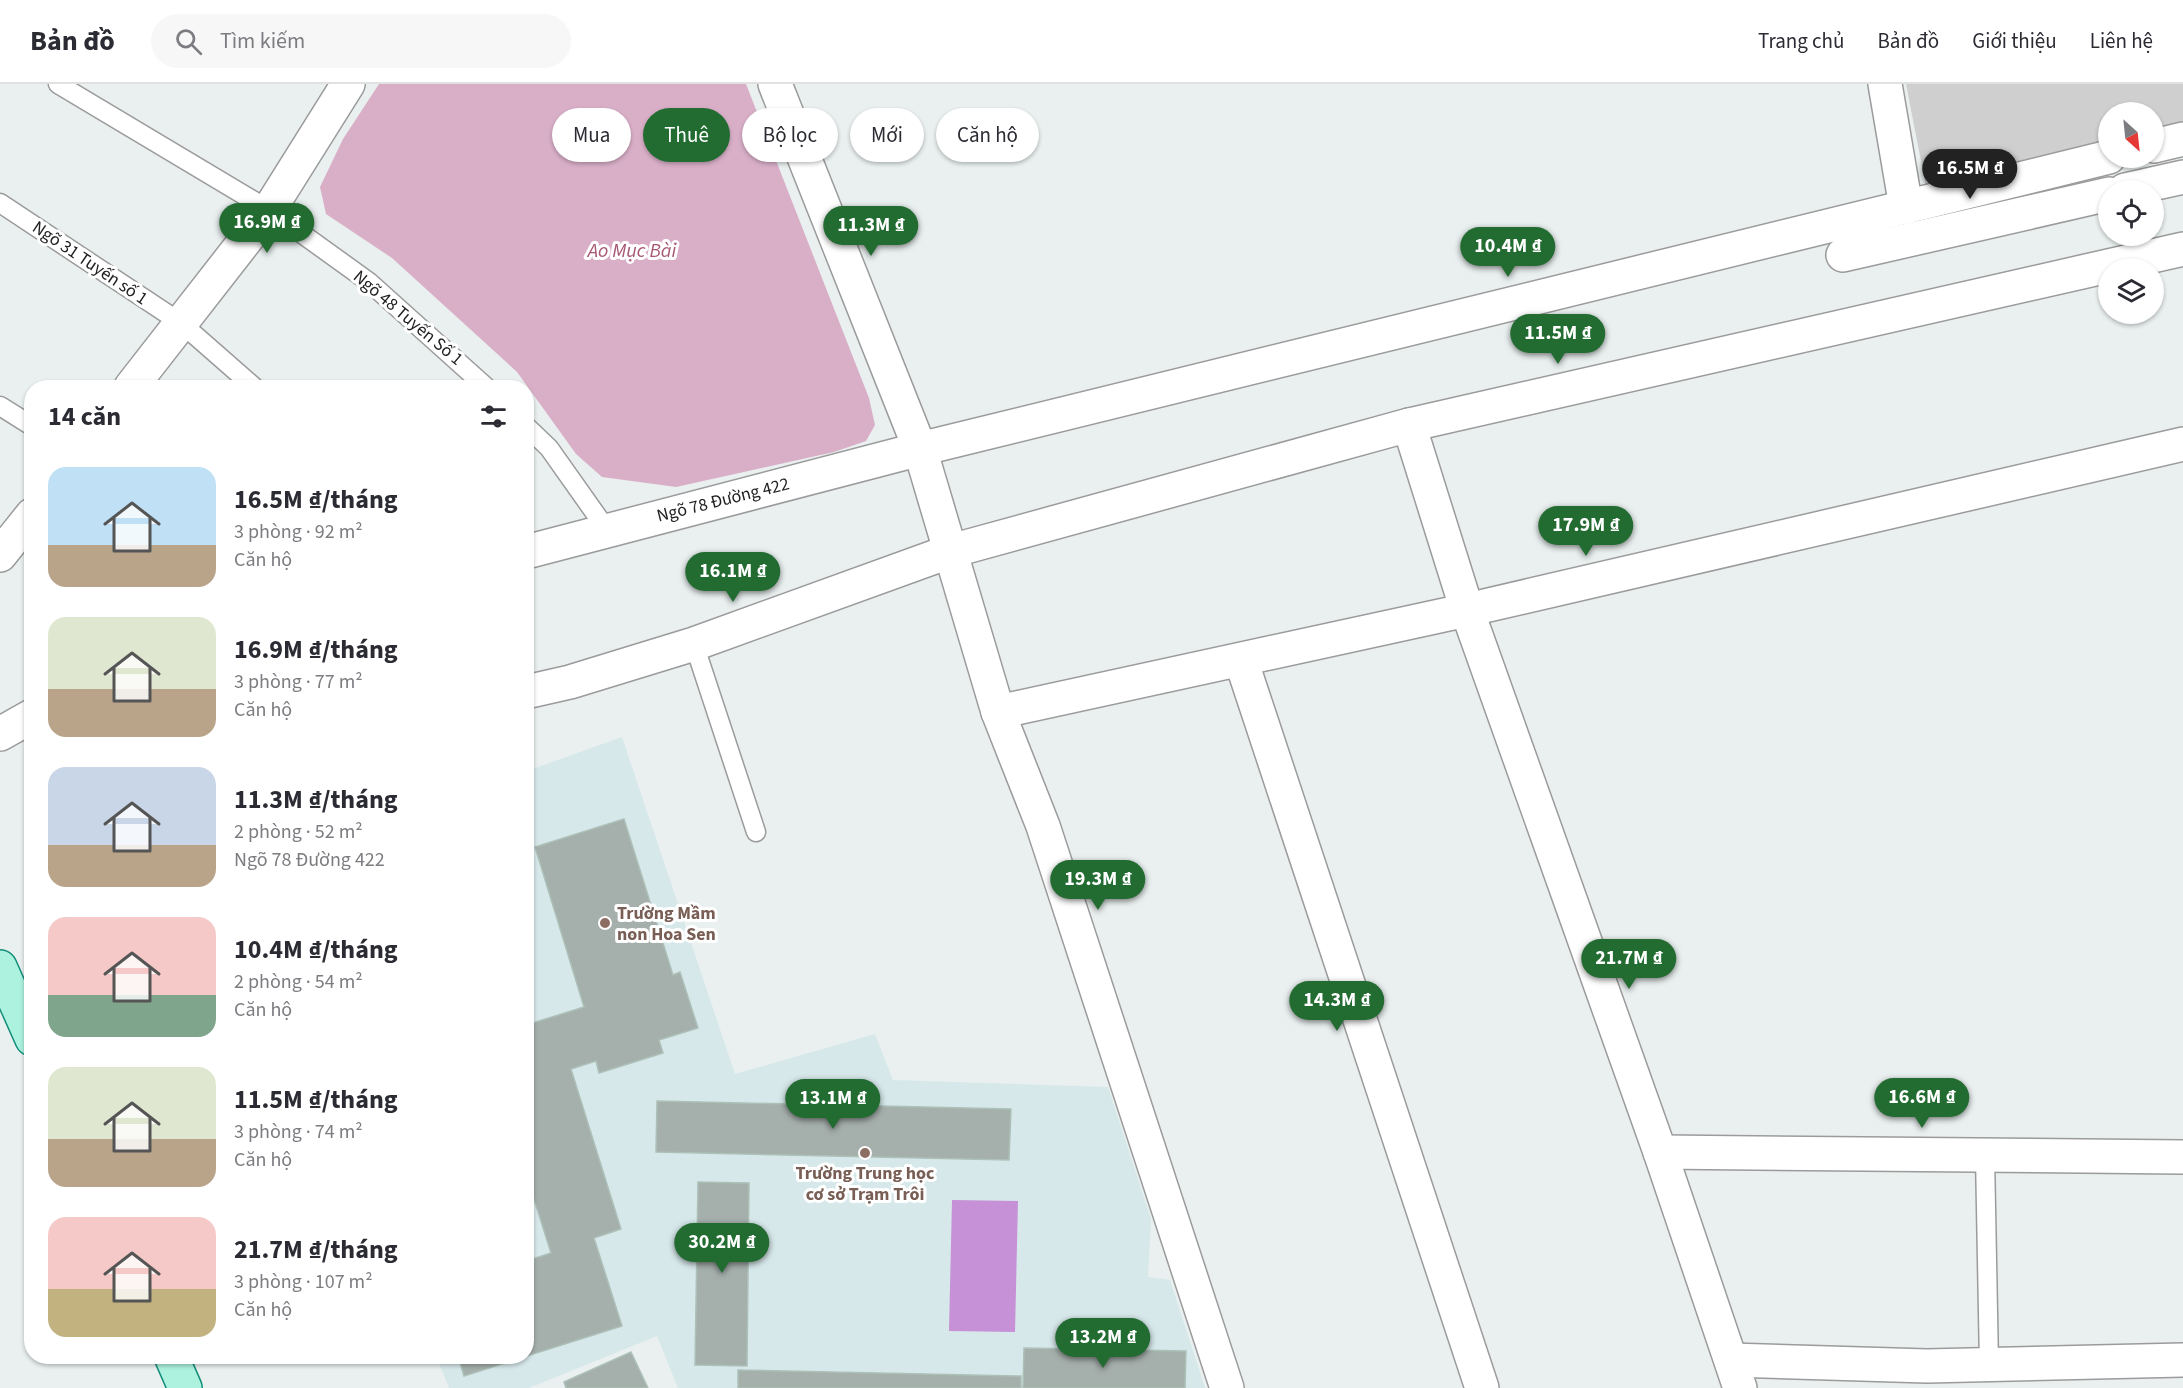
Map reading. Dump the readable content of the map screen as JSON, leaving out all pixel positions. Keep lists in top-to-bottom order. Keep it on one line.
{"streets":{"street":["Ngõ 78 Đường 422"],"lane":["Ngõ 31 Tuyến số 1","Ngõ 48 Tuyến Số 1"]},"water":["Ao Mục Bài"],"places":["Trường Mầm non Hoa Sen","Trường Trung học cơ sở Trạm Trôi"],"north":"bottom right","page":{"header":"Bản đồ","search":"Tìm kiếm","nav":["Trang chủ","Bản đồ","Giới thiệu","Liên hệ"],"chip":["Mua","Thuê","Bộ lọc","Mới","Căn hộ"],"price":["16.5M ₫","16.9M ₫","11.3M ₫","10.4M ₫","11.5M ₫","17.9M ₫","16.1M ₫","19.3M ₫","21.7M ₫","14.3M ₫","16.6M ₫","13.1M ₫","30.2M ₫","13.2M ₫"],"heading":"14 căn","list":[{"name":"16.5M ₫/tháng","note":"3 phòng · 92 m² · Căn hộ"},{"name":"16.9M ₫/tháng","note":"3 phòng · 77 m² · Căn hộ"},{"name":"11.3M ₫/tháng","note":"2 phòng · 52 m² · Ngõ 78 Đường 422"},{"name":"10.4M ₫/tháng","note":"2 phòng · 54 m² · Căn hộ"},{"name":"11.5M ₫/tháng","note":"3 phòng · 74 m² · Căn hộ"},{"name":"21.7M ₫/tháng","note":"3 phòng · 107 m² · Căn hộ"}]}}
